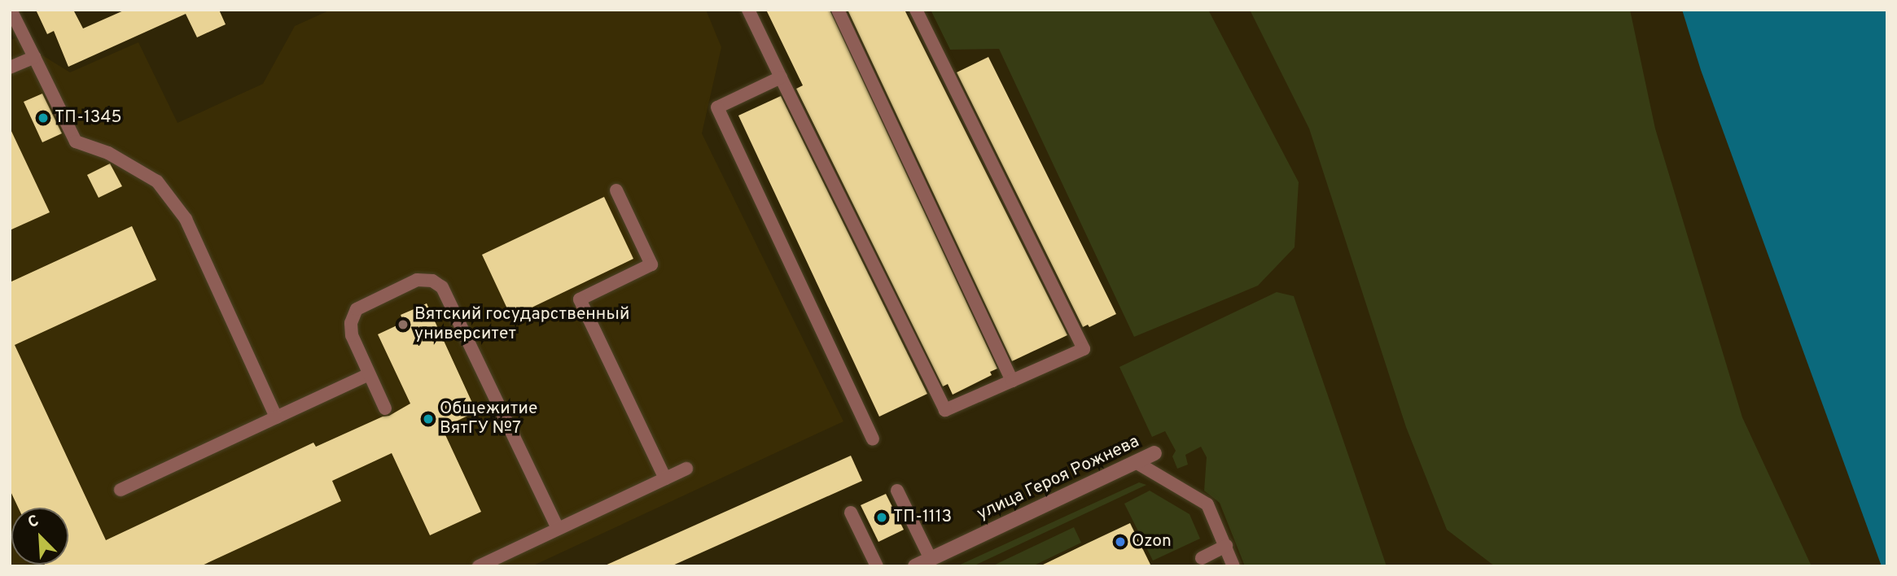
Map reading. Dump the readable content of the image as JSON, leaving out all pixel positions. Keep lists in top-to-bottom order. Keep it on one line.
{"streets":{"street":["улица Героя Рожнева"]},"places":["ТП-1345","Вятский государственный университет","Общежитие ВятГУ №7","ТП-1113","Ozon"],"north":"top left"}
